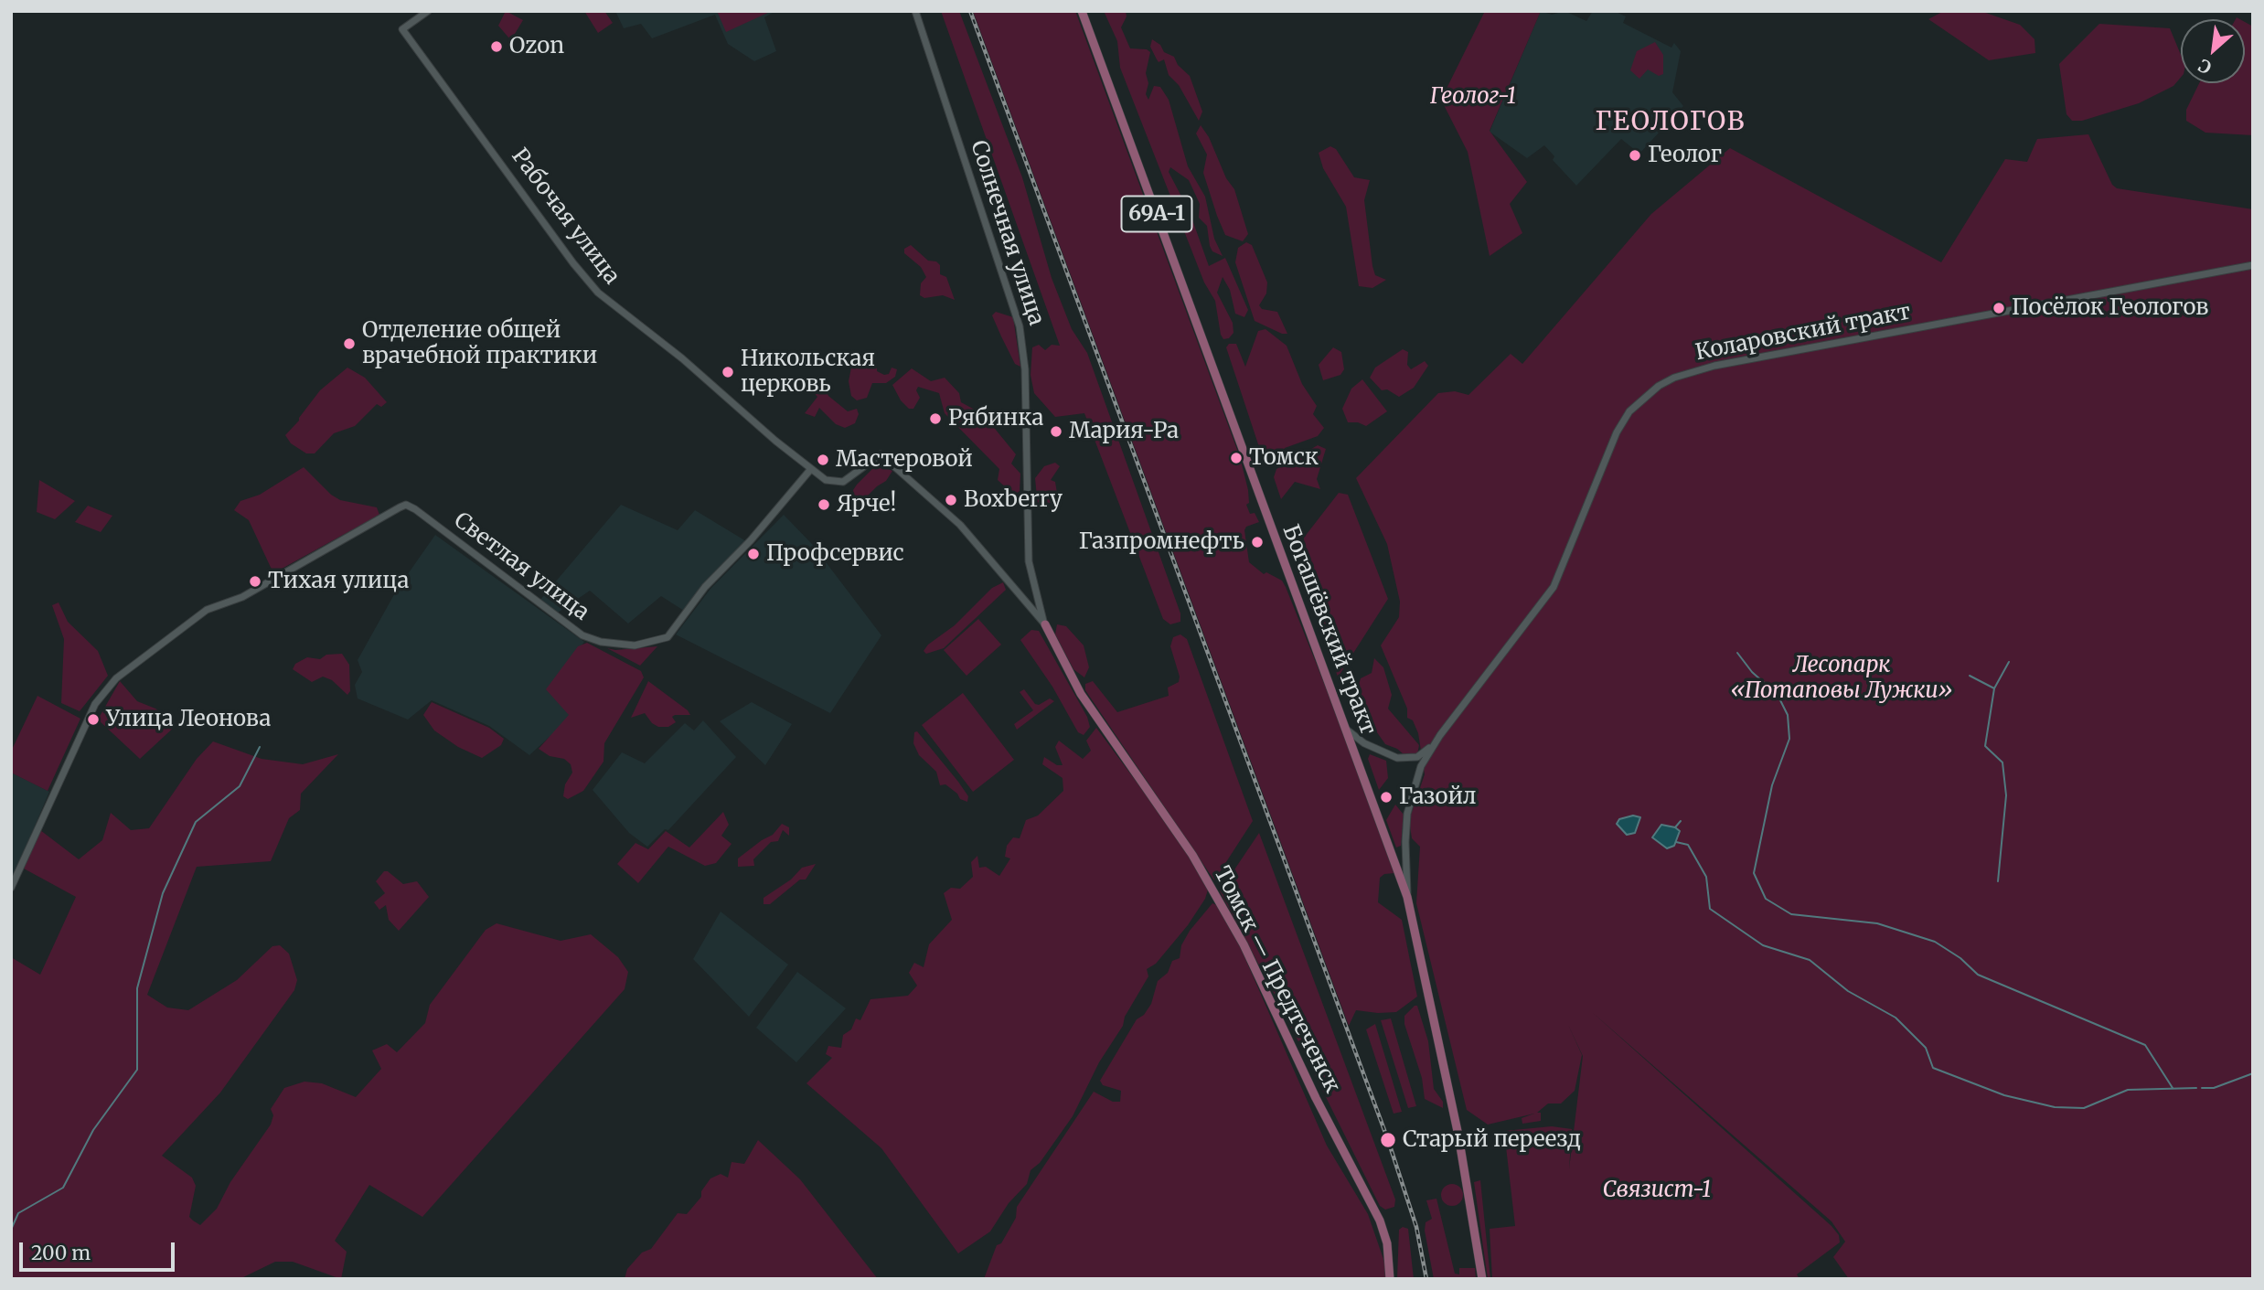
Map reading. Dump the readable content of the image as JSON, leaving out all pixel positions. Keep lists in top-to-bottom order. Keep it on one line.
{"streets":{"main road":["69А-1","Богашёвский тракт","Томск — Предтеченск"],"street":["Рабочая улица","Солнечная улица","Коларовский тракт","Светлая улица"]},"crossings":[["Рабочая улица","Солнечная улица"],["Рабочая улица","Светлая улица"],["Рабочая улица","Томск — Предтеченск"],["Солнечная улица","Томск — Предтеченск"]],"districts":["ГЕОЛОГОВ"],"parks":["Геолог-1","Лесопарк «Потаповы Лужки»","Связист-1"],"places":["Ozon","Геолог","Посёлок Геологов","Отделение общей врачебной практики","Никольская церковь","Рябинка","Мария-Ра","Томск","Мастеровой","Boxberry","Ярче!","Газпромнефть","Профсервис","Тихая улица","Улица Леонова","Газойл","Старый переезд"],"scale_bar":"200 m","north":"bottom left"}
